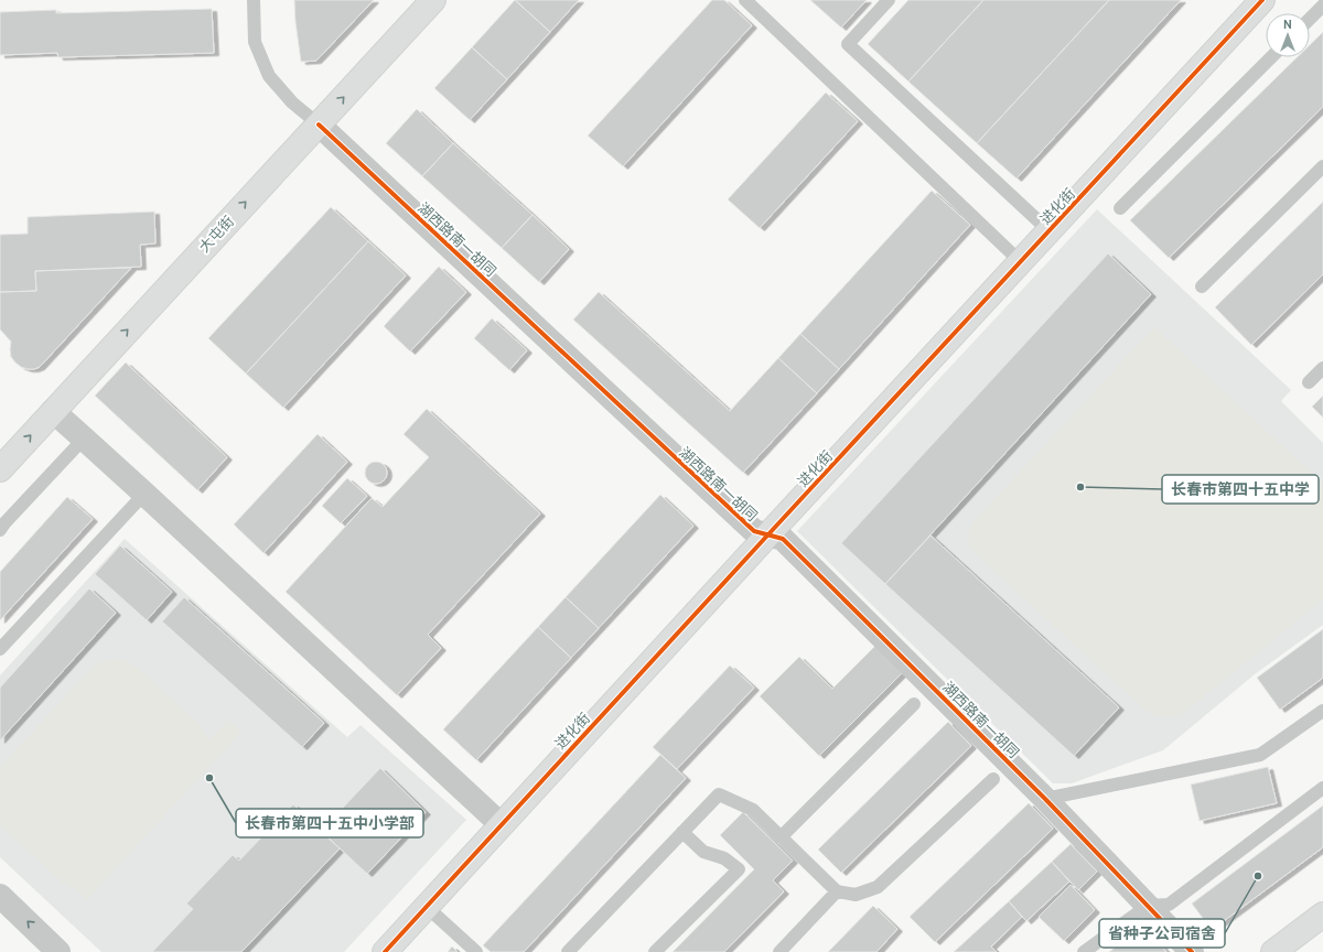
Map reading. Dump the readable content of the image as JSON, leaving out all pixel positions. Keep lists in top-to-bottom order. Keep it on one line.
{"streets":{"street":["进化街","大屯街","湖西路南一胡同"]},"crossings":[["进化街","湖西路南一胡同"],["大屯街","湖西路南一胡同"]],"one_way":["大屯街"],"places":["长春市第四十五中学","长春市第四十五中小学部","省种子公司宿舍"],"north":"top"}
